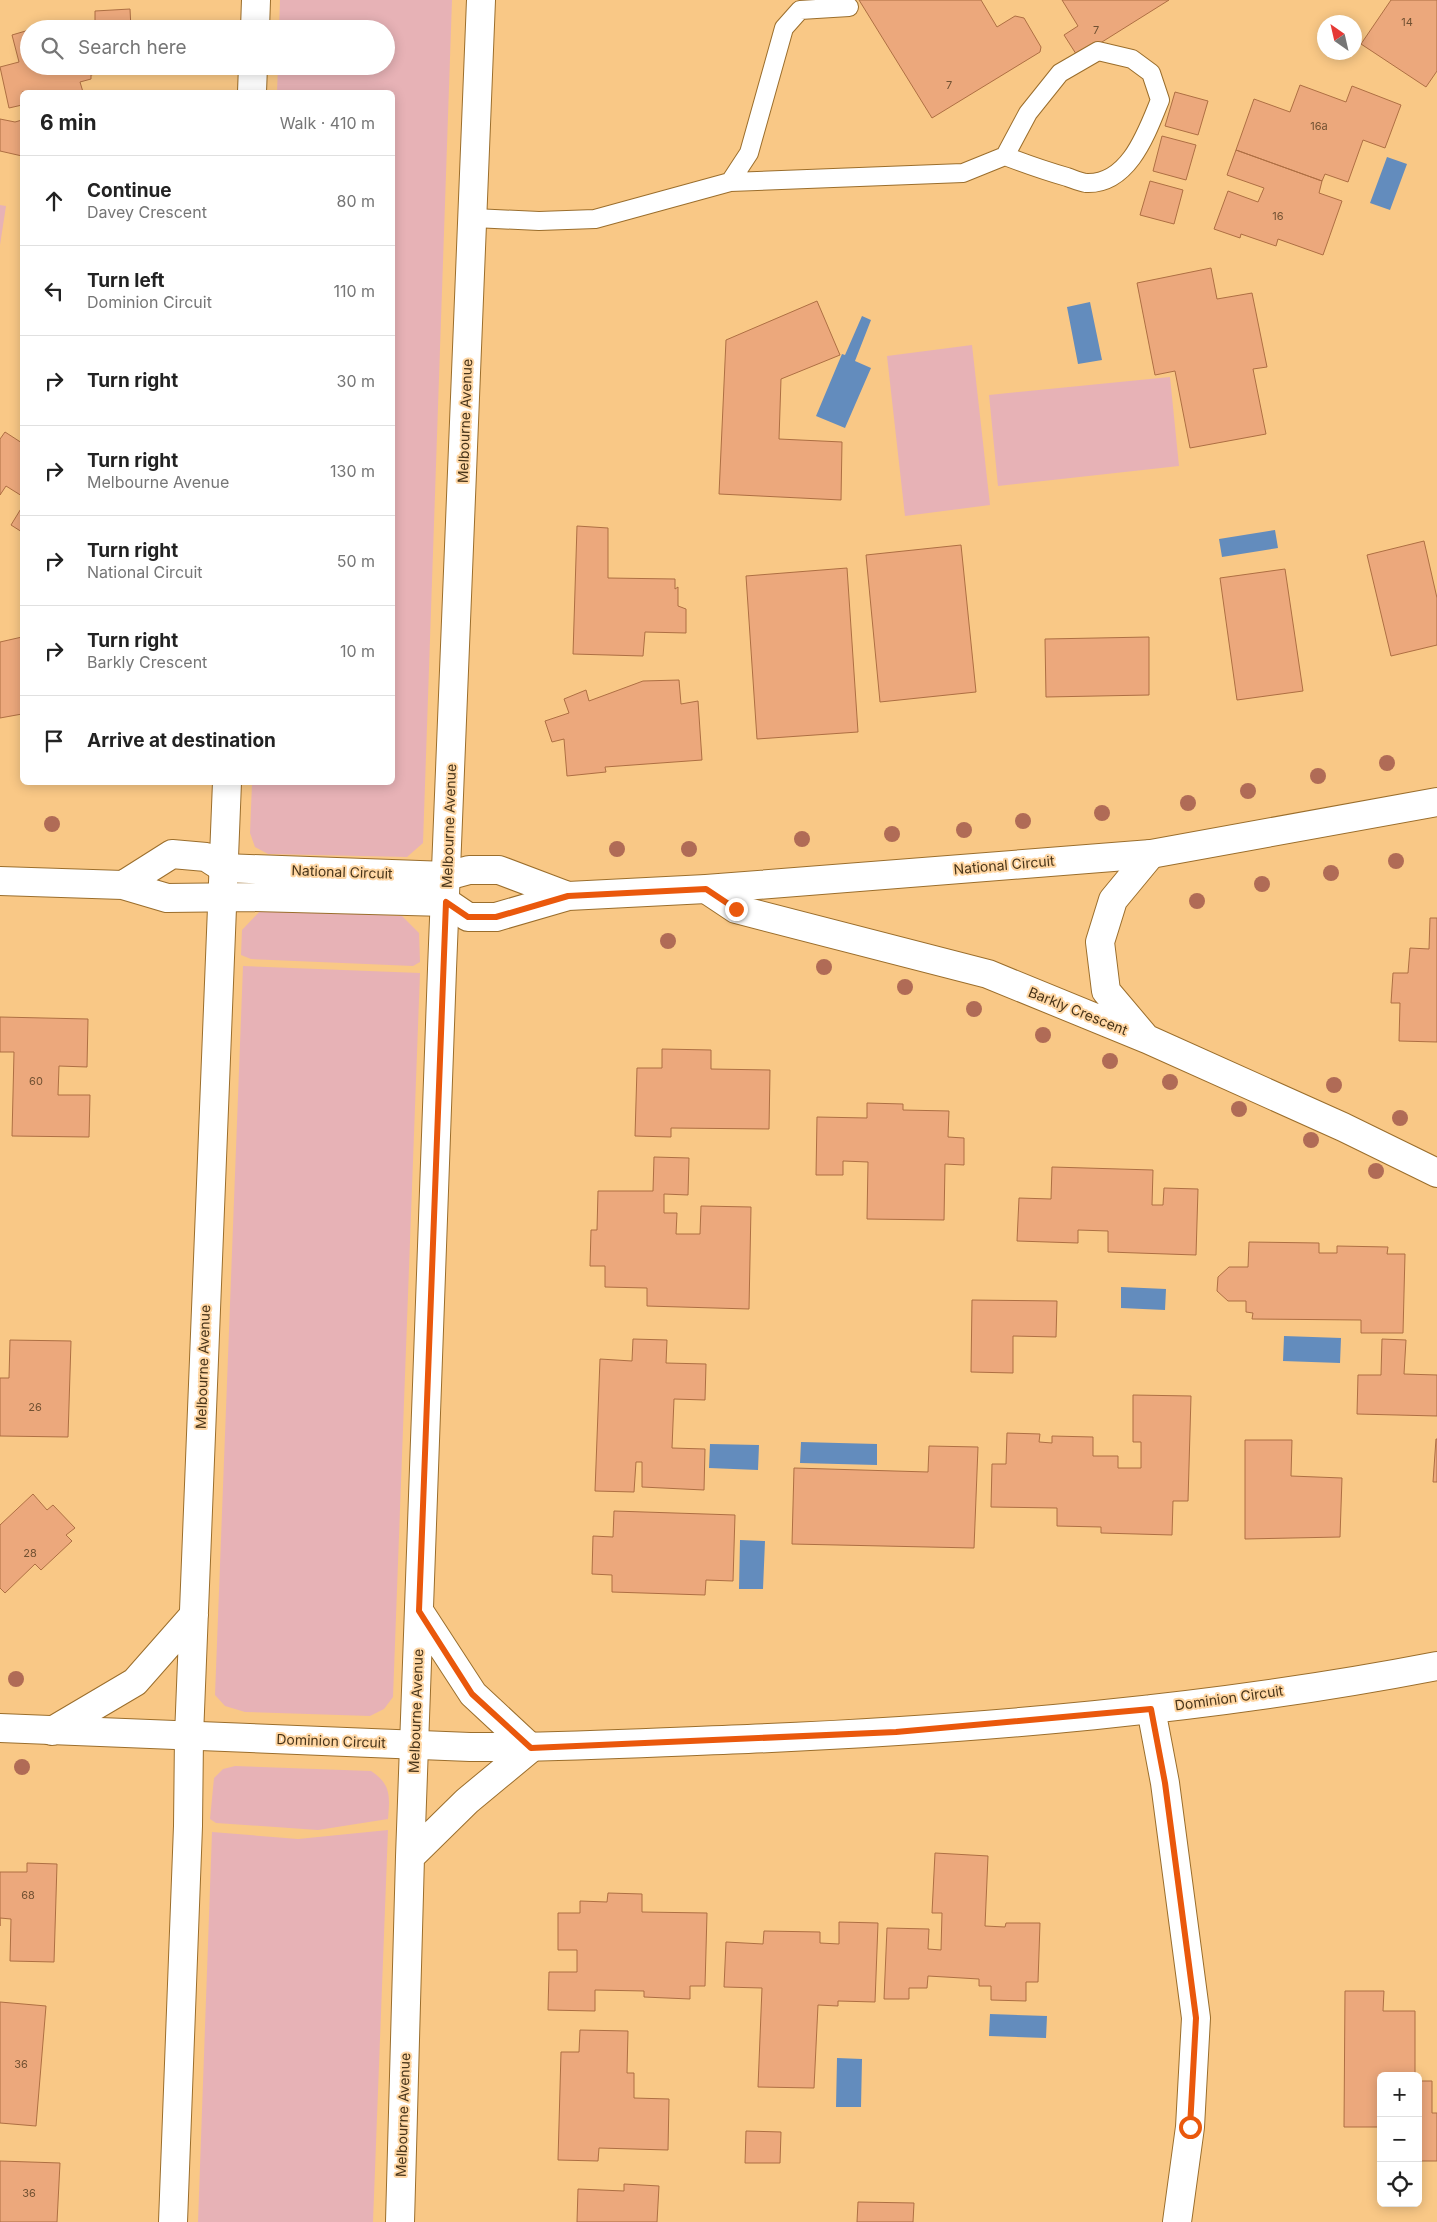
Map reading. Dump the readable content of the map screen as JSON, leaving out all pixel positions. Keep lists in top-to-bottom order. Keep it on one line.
{"streets":{"street":["Melbourne Avenue","National Circuit","Barkly Crescent","Dominion Circuit"]},"crossings":[["Melbourne Avenue","National Circuit"],["Melbourne Avenue","Dominion Circuit"],["National Circuit","Barkly Crescent"]],"house_numbers":["14","7","7","16a","16","60","26","28","68","36","36"],"north":"top left","page":{"search":"Search here","heading":["6 min","Walk · 410 m"],"list":[["Continue","Davey Crescent","80 m"],["Turn left","Dominion Circuit","110 m"],["Turn right","30 m"],["Turn right","Melbourne Avenue","130 m"],["Turn right","National Circuit","50 m"],["Turn right","Barkly Crescent","10 m"],"Arrive at destination"],"map_buttons":["+","−"]}}
